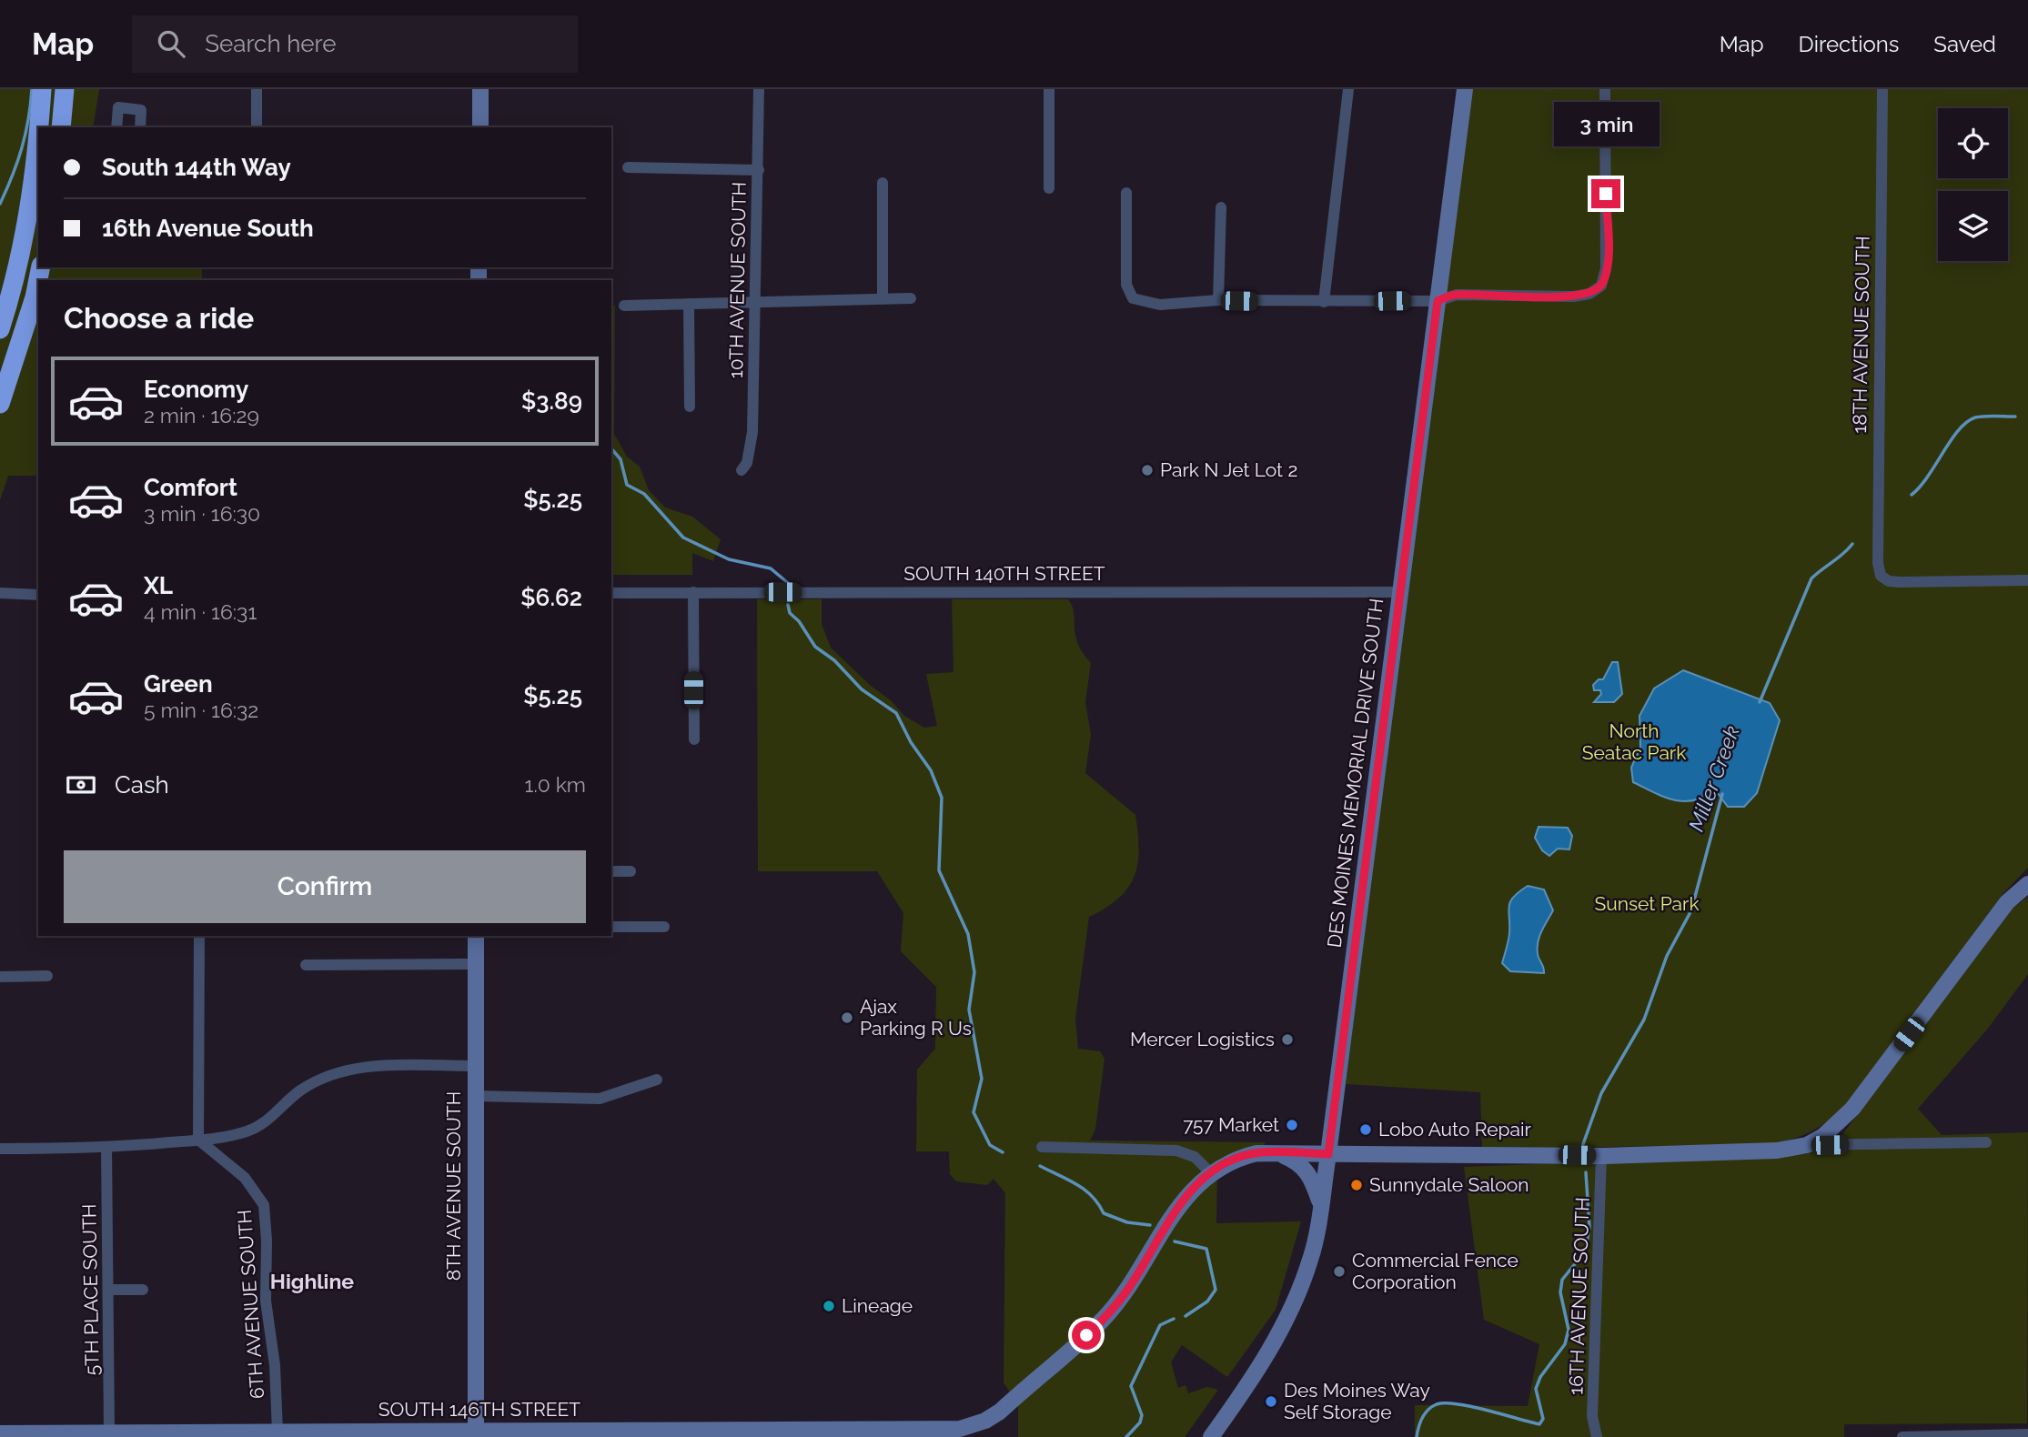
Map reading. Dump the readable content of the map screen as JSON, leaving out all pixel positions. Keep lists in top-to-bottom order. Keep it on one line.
{"streets":{"street":["10TH AVENUE SOUTH","18TH AVENUE SOUTH","SOUTH 140TH STREET","DES MOINES MEMORIAL DRIVE SOUTH","8TH AVENUE SOUTH","5TH PLACE SOUTH","16TH AVENUE SOUTH","6TH AVENUE SOUTH","SOUTH 146TH STREET"]},"crossings":[["SOUTH 140TH STREET","DES MOINES MEMORIAL DRIVE SOUTH"],["8TH AVENUE SOUTH","SOUTH 146TH STREET"],["5TH PLACE SOUTH","SOUTH 146TH STREET"],["6TH AVENUE SOUTH","SOUTH 146TH STREET"]],"districts":["Highline"],"water":["Miller Creek"],"parks":["North Seatac Park","Sunset Park"],"places":["Park N Jet Lot 2","Ajax Parking R Us","Mercer Logistics","757 Market","Lobo Auto Repair","Sunnydale Saloon","Commercial Fence Corporation","Lineage","Des Moines Way Self Storage"],"page":{"header":"Map","search":"Search here","nav":["Map","Directions","Saved"],"bubble":"3 min","banner":["South 144th Way","16th Avenue South"],"heading":"Choose a ride","list":[{"name":"Economy","note":"2 min · 16:29","value":"$3.89"},{"name":"Comfort","note":"3 min · 16:30","value":"$5.25"},{"name":"XL","note":"4 min · 16:31","value":"$6.62"},{"name":"Green","note":"5 min · 16:32","value":"$5.25"}],"pay":["Cash","1.0 km"],"buttons":"Confirm"}}
